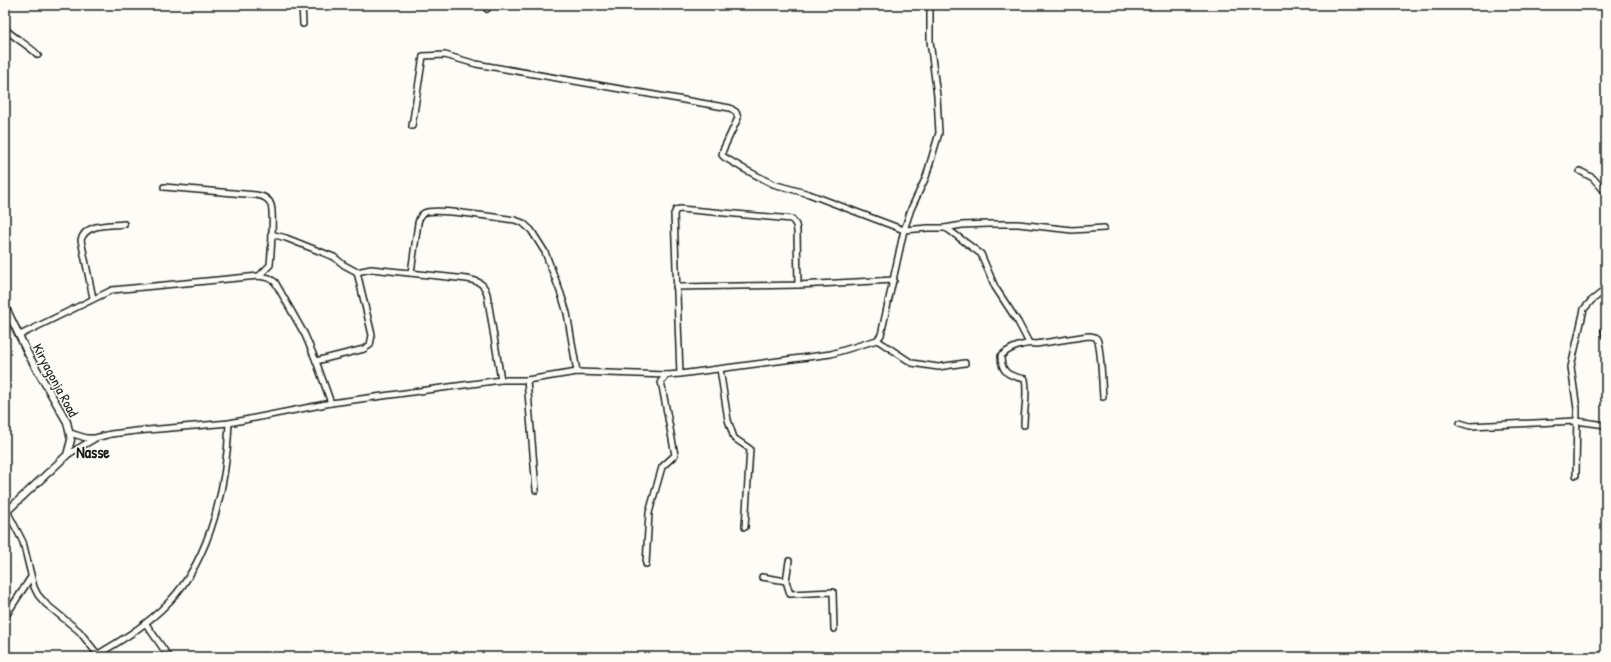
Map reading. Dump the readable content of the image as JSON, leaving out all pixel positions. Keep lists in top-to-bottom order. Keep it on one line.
{"streets":{"street":["Kiryagonja Road"]},"districts":["Nasse"]}
